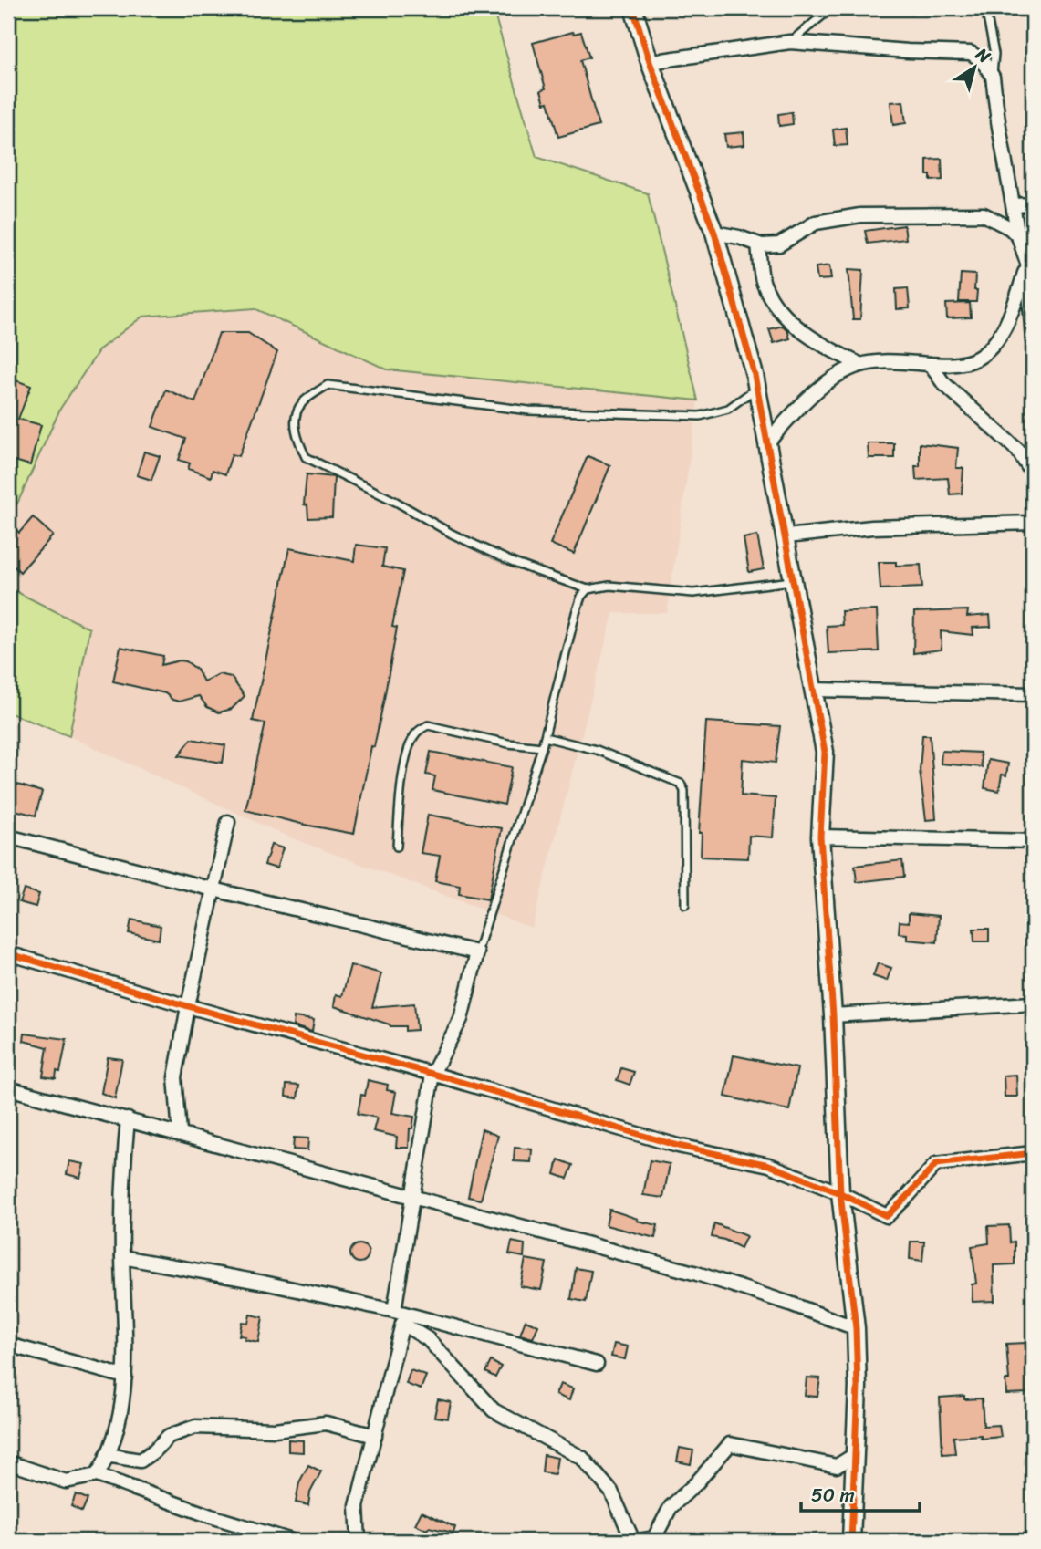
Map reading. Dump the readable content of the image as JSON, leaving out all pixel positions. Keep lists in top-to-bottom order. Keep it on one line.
{"scale_bar":"50 m","north":"top right"}
